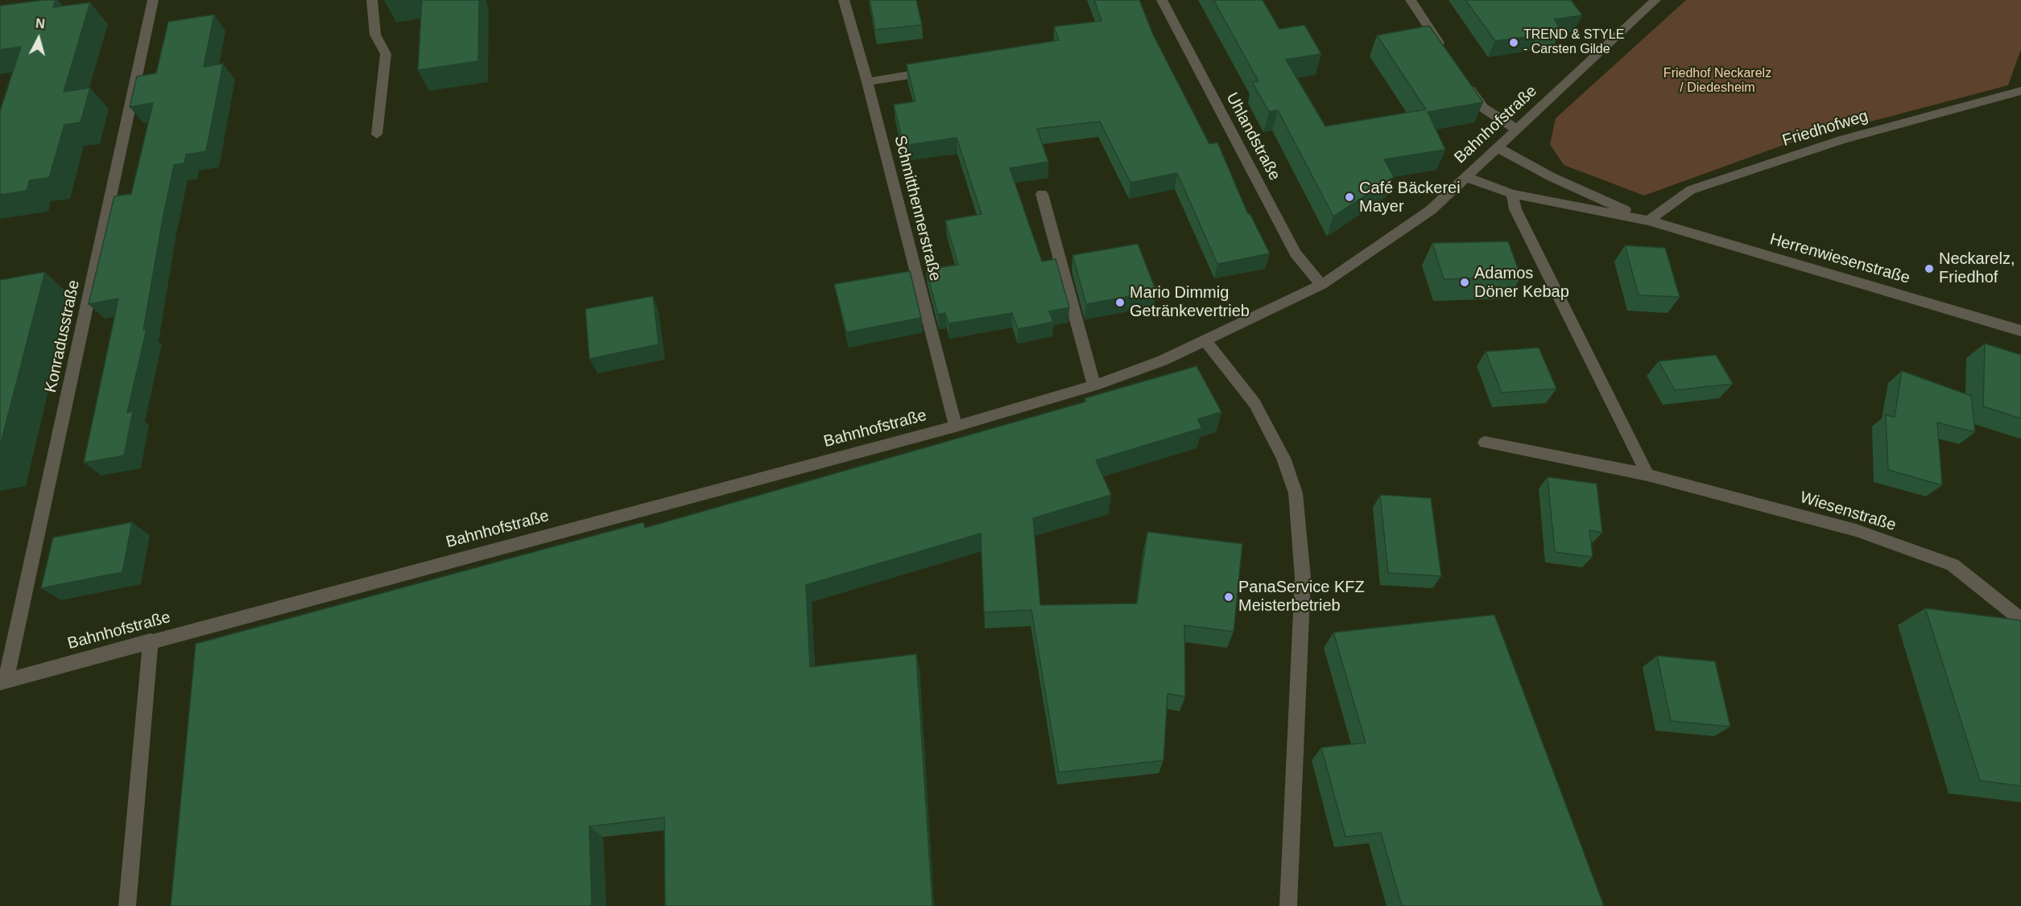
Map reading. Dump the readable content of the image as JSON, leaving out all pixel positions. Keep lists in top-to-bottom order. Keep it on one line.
{"streets":{"street":["Bahnhofstraße","Friedhofweg","Uhlandstraße","Schmitthennerstraße","Herrenwiesenstraße","Konradusstraße","Wiesenstraße"]},"crossings":[["Bahnhofstraße","Uhlandstraße"],["Bahnhofstraße","Schmitthennerstraße"],["Bahnhofstraße","Herrenwiesenstraße"],["Bahnhofstraße","Konradusstraße"],["Friedhofweg","Herrenwiesenstraße"]],"parks":["Friedhof Neckarelz / Diedesheim"],"places":["TREND & STYLE - Carsten Gilde","Café Bäckerei Mayer","Neckarelz, Friedhof","Adamos Döner Kebap","Mario Dimmig Getränkevertrieb","PanaService KFZ Meisterbetrieb"],"north":"top"}
